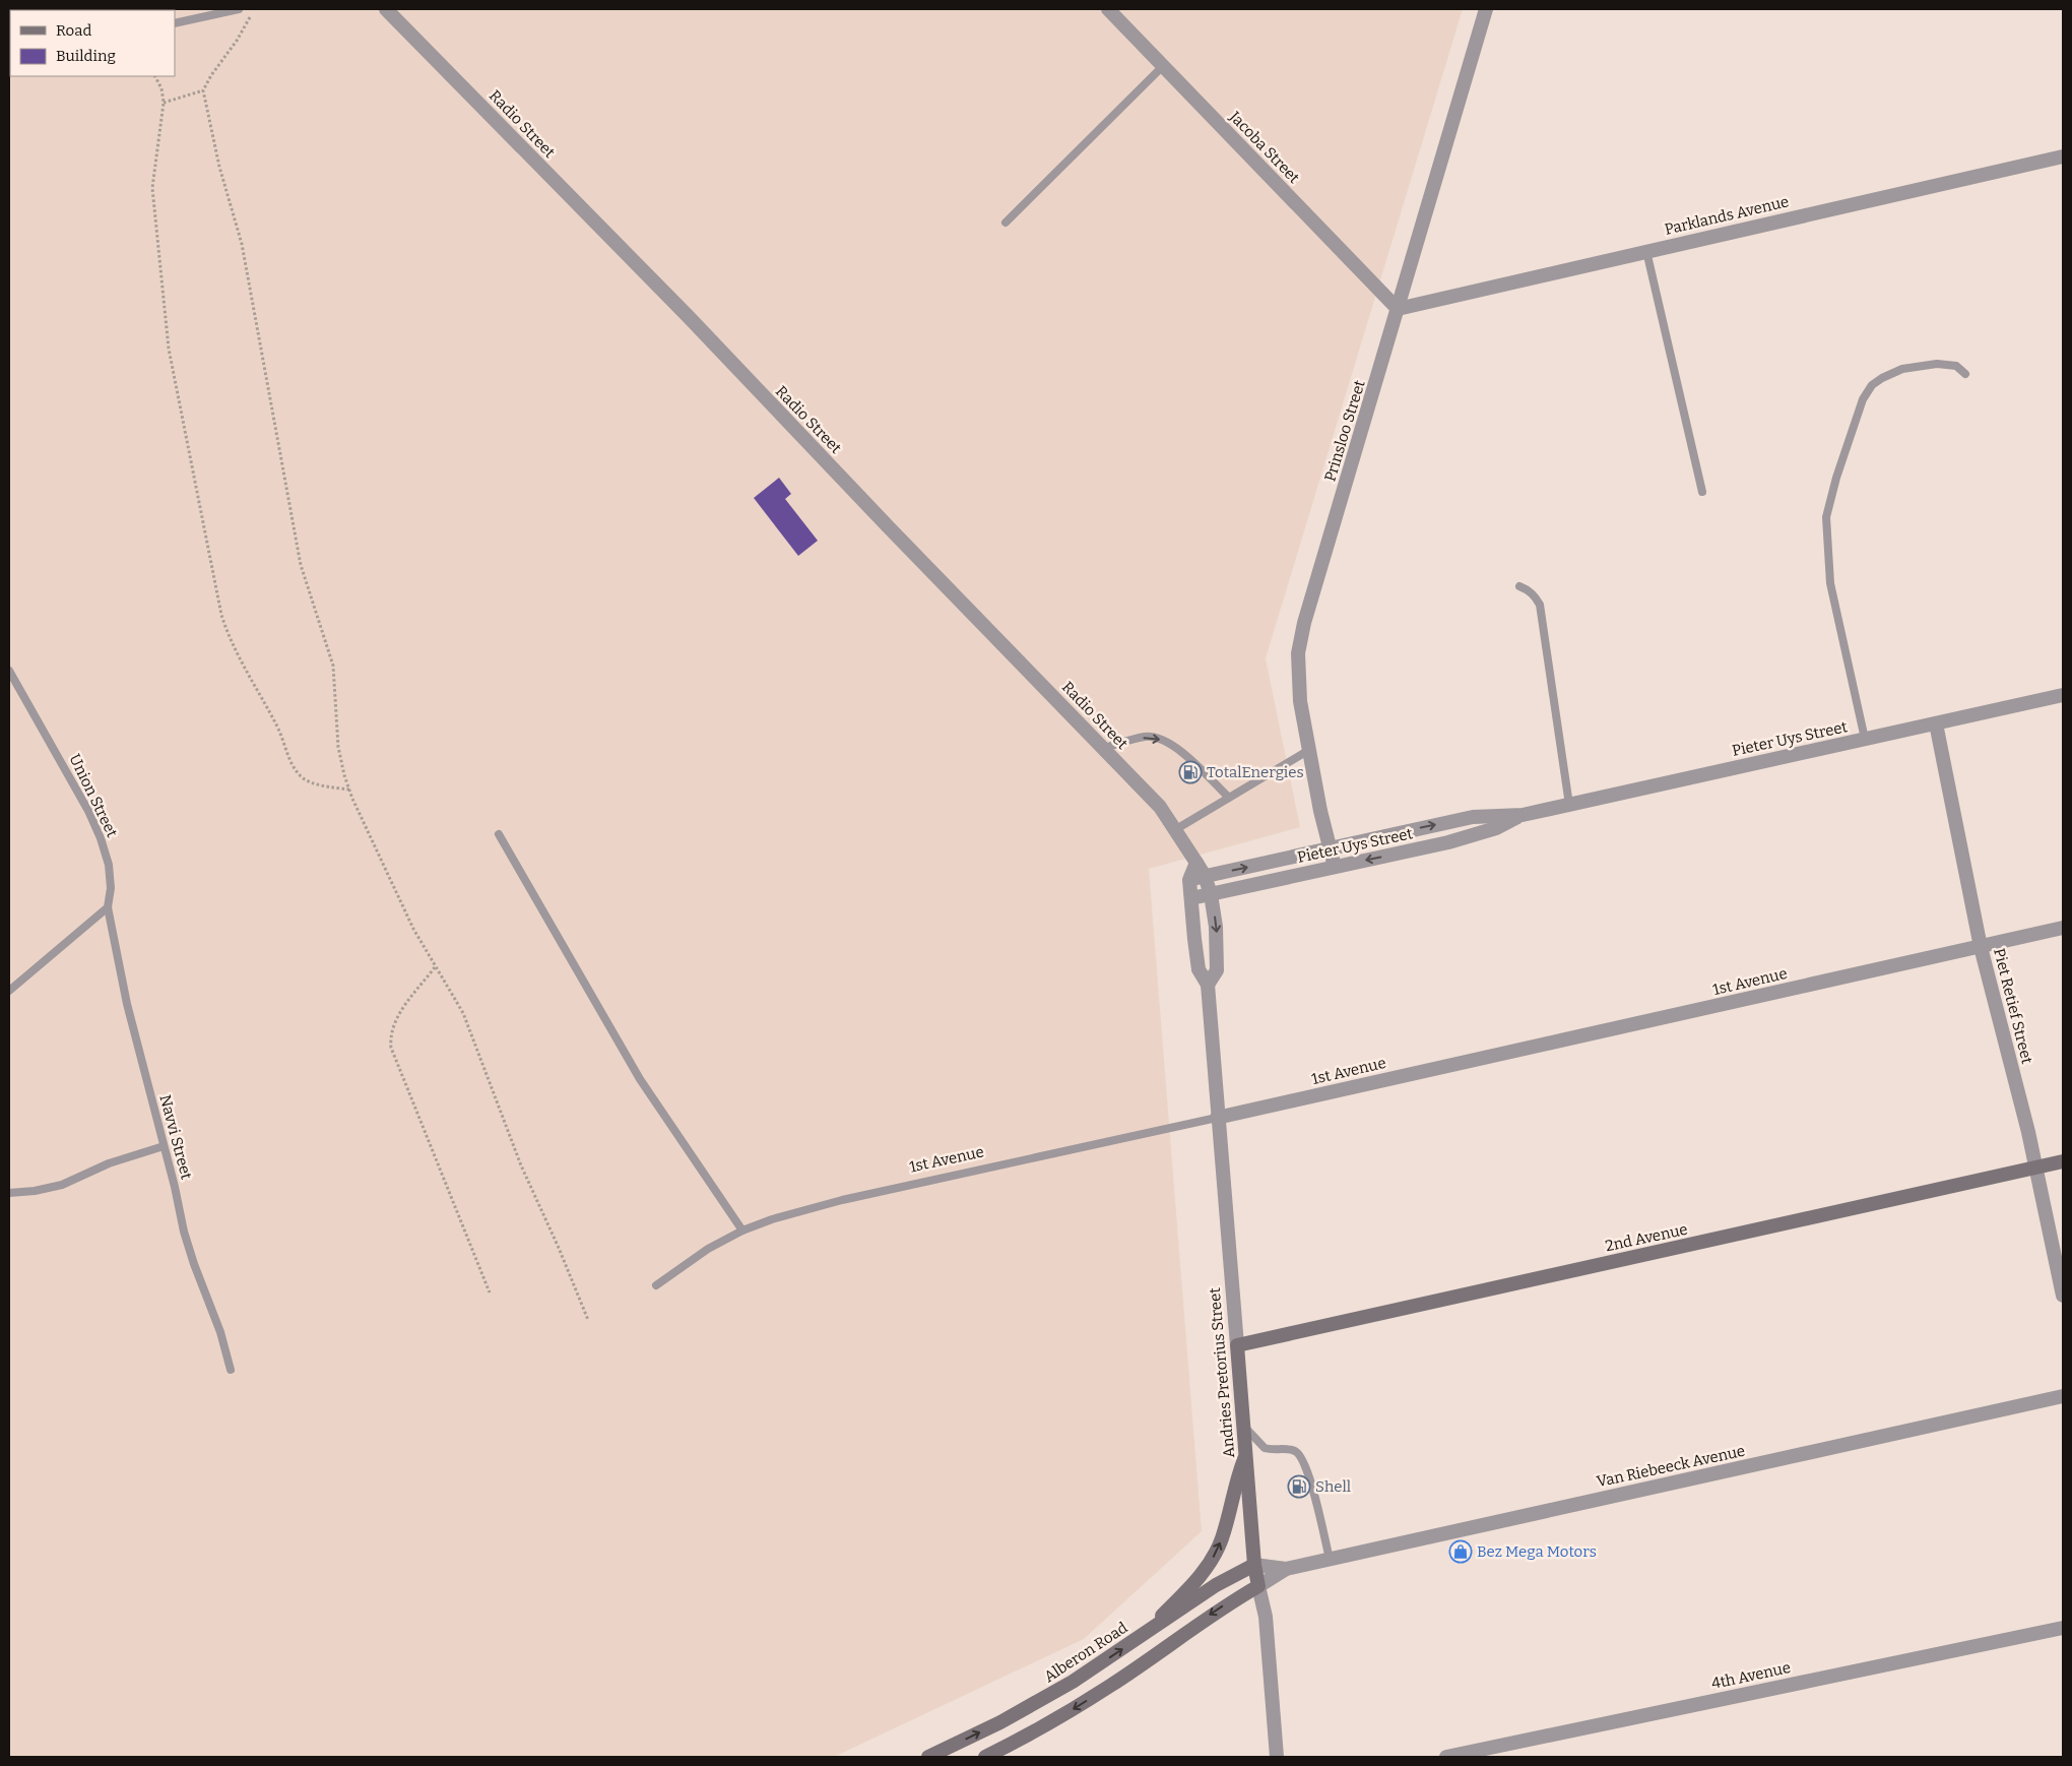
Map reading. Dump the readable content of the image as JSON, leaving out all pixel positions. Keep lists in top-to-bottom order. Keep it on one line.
{"streets":{"main road":["2nd Avenue","Andries Pretorius Street","Alberon Road"],"street":["Radio Street","Jacoba Street","Parklands Avenue","Prinsloo Street","Pieter Uys Street","1st Avenue","Piet Retief Street","Van Riebeeck Avenue","4th Avenue"],"lane":["Union Street","Navvi Street"]},"crossings":[["Radio Street","Pieter Uys Street"],["Radio Street","Andries Pretorius Street"],["Jacoba Street","Parklands Avenue"],["Jacoba Street","Prinsloo Street"],["Parklands Avenue","Prinsloo Street"],["Prinsloo Street","Pieter Uys Street"],["Pieter Uys Street","Piet Retief Street"],["Pieter Uys Street","Andries Pretorius Street"],["Union Street","Navvi Street"],["1st Avenue","Piet Retief Street"],["1st Avenue","Andries Pretorius Street"],["Piet Retief Street","2nd Avenue"],["2nd Avenue","Andries Pretorius Street"],["Andries Pretorius Street","Van Riebeeck Avenue"],["Andries Pretorius Street","Alberon Road"],["Van Riebeeck Avenue","Alberon Road"]],"places":{"fuel station":["TotalEnergies","Shell"],"shop":["Bez Mega Motors"]},"legend":["Road","Building"]}
